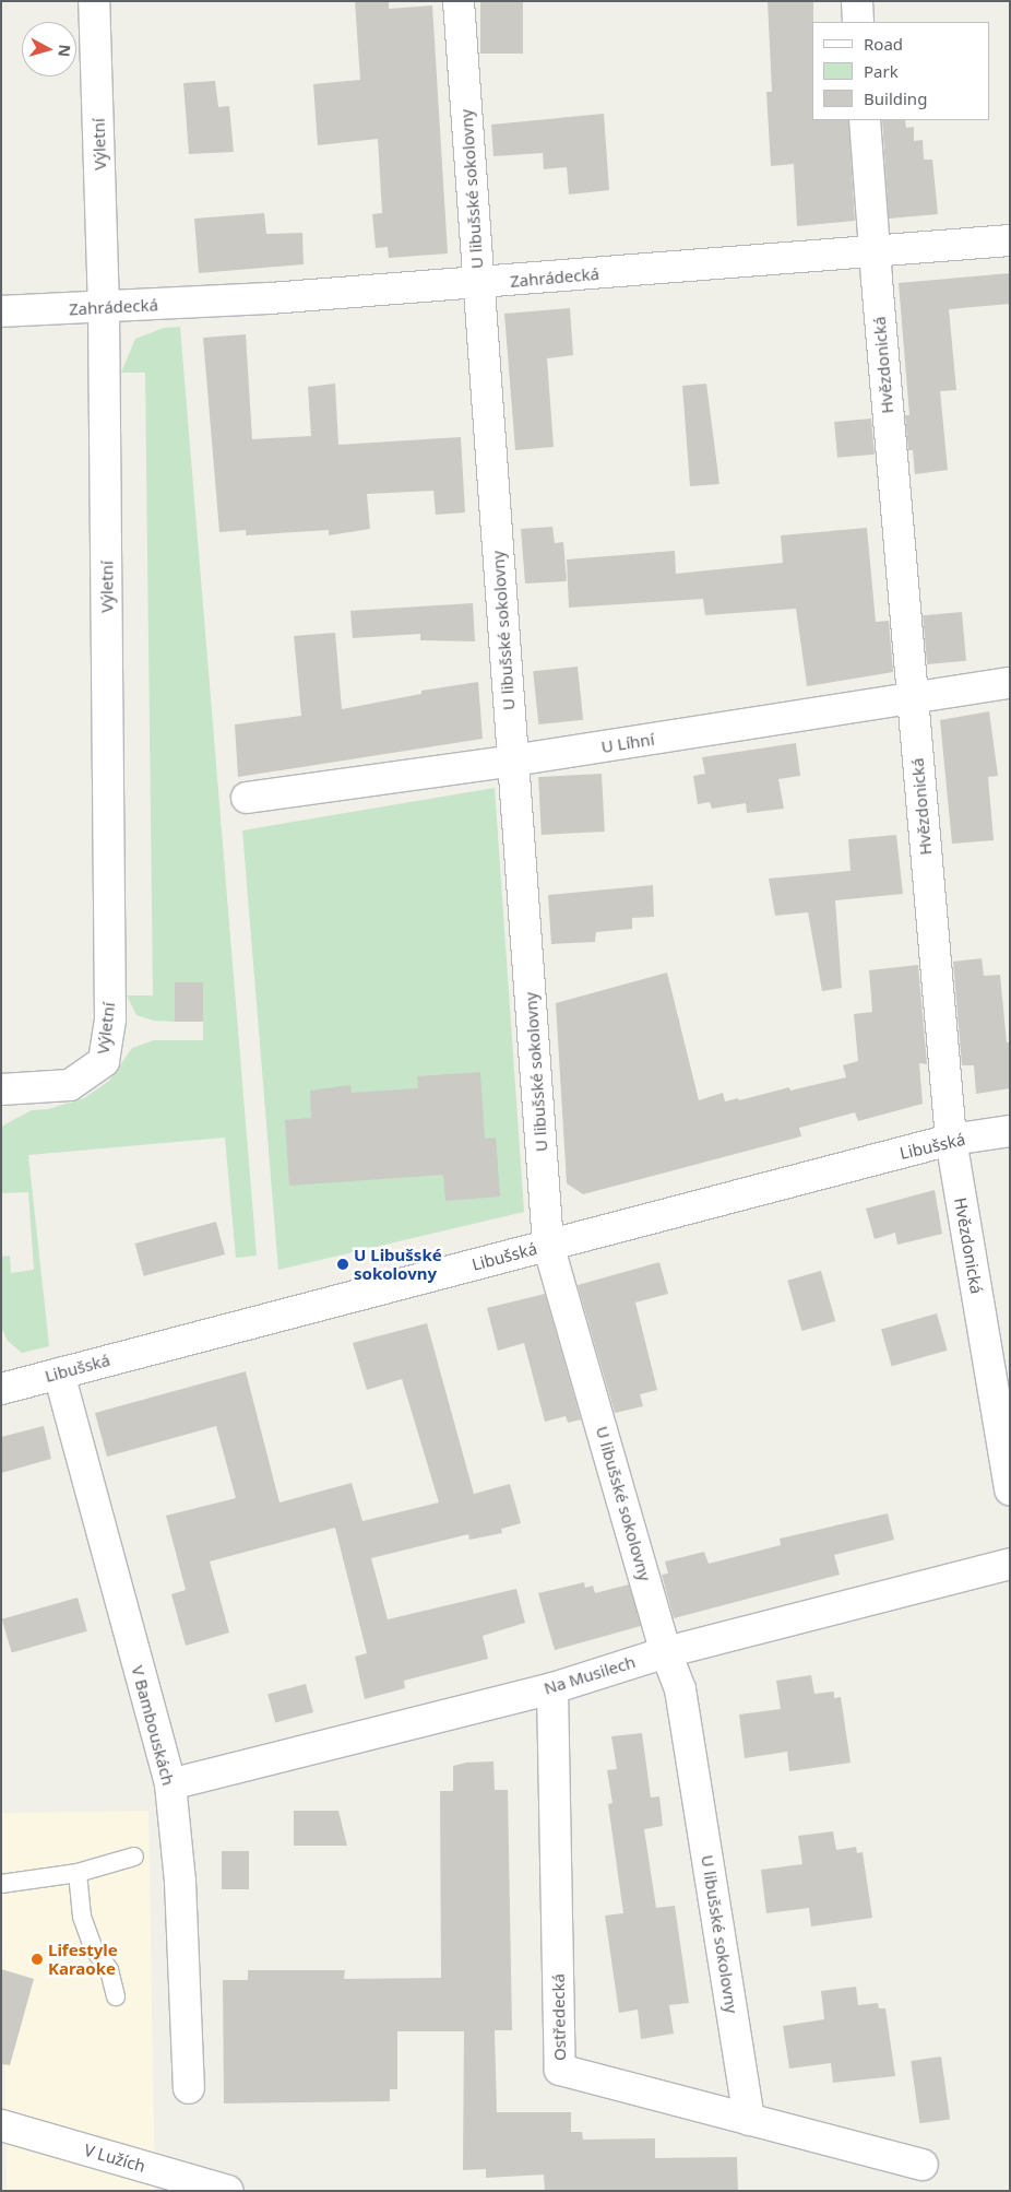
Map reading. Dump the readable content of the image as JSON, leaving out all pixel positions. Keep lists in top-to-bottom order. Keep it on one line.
{"streets":{"street":["Výletní","U libušské sokolovny","Zahrádecká","Hvězdonická","U Líhní","Libušská","Na Musilech","V Bambouskách","Ostředecká","V Lužích"]},"crossings":[["Výletní","Zahrádecká"],["U libušské sokolovny","Zahrádecká"],["U libušské sokolovny","U Líhní"],["U libušské sokolovny","Libušská"],["U libušské sokolovny","Na Musilech"],["U libušské sokolovny","Ostředecká"],["Zahrádecká","Hvězdonická"],["Hvězdonická","U Líhní"],["Hvězdonická","Libušská"],["Libušská","V Bambouskách"],["Na Musilech","V Bambouskách"],["Na Musilech","Ostředecká"]],"places":["U Libušské sokolovny","Lifestyle Karaoke"],"legend":["Road","Park","Building"],"north":"right"}
